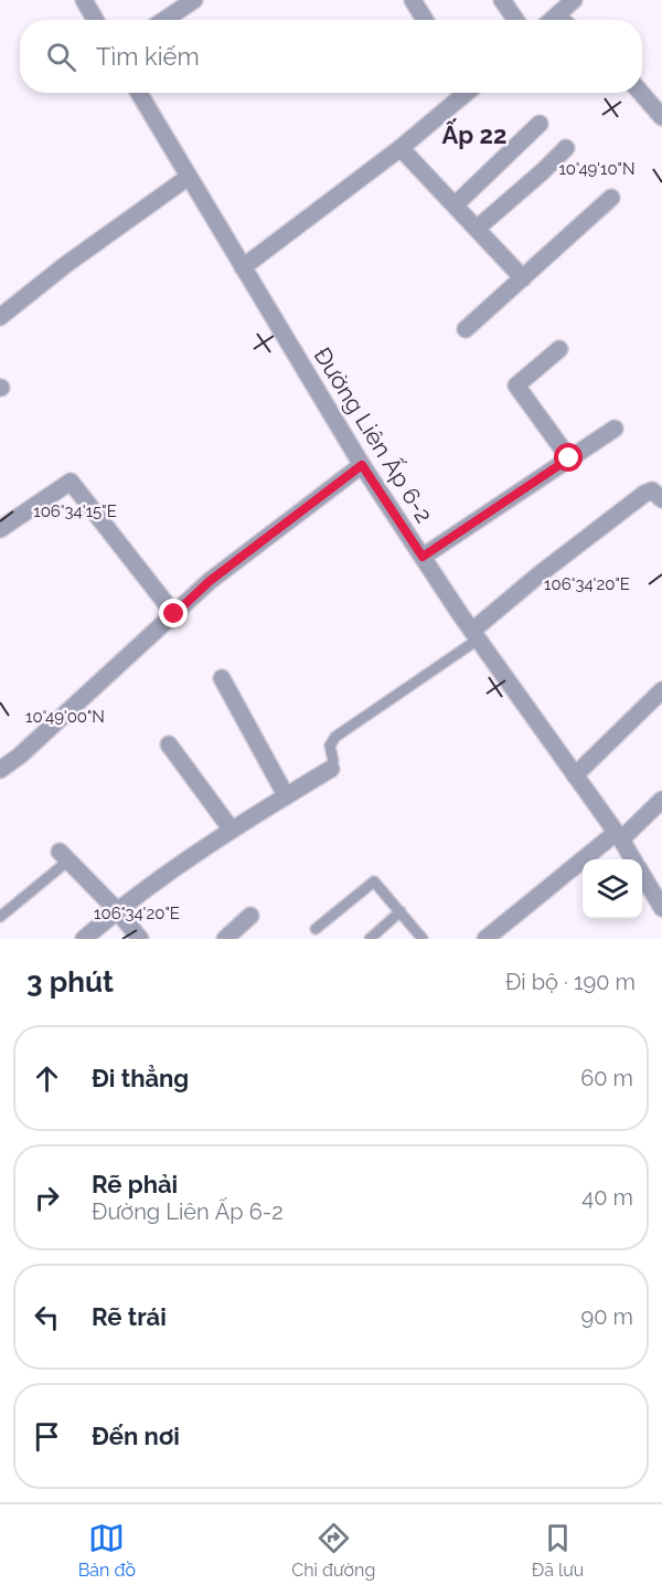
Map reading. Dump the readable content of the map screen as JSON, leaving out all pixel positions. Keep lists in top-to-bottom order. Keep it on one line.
{"streets":{"street":["Đường Liên Ấp 6-2"]},"districts":["Ấp 22"],"page":{"search":"Tìm kiếm","heading":["3 phút","Đi bộ · 190 m"],"list":[["Đi thẳng","60 m"],["Rẽ phải","Đường Liên Ấp 6-2","40 m"],["Rẽ trái","90 m"],"Đến nơi"],"nav":["Bản đồ","Chỉ đường","Đã lưu"]},"coordinates":["10°49'10\"N","106°34'15\"E","106°34'20\"E","10°49'00\"N"]}
